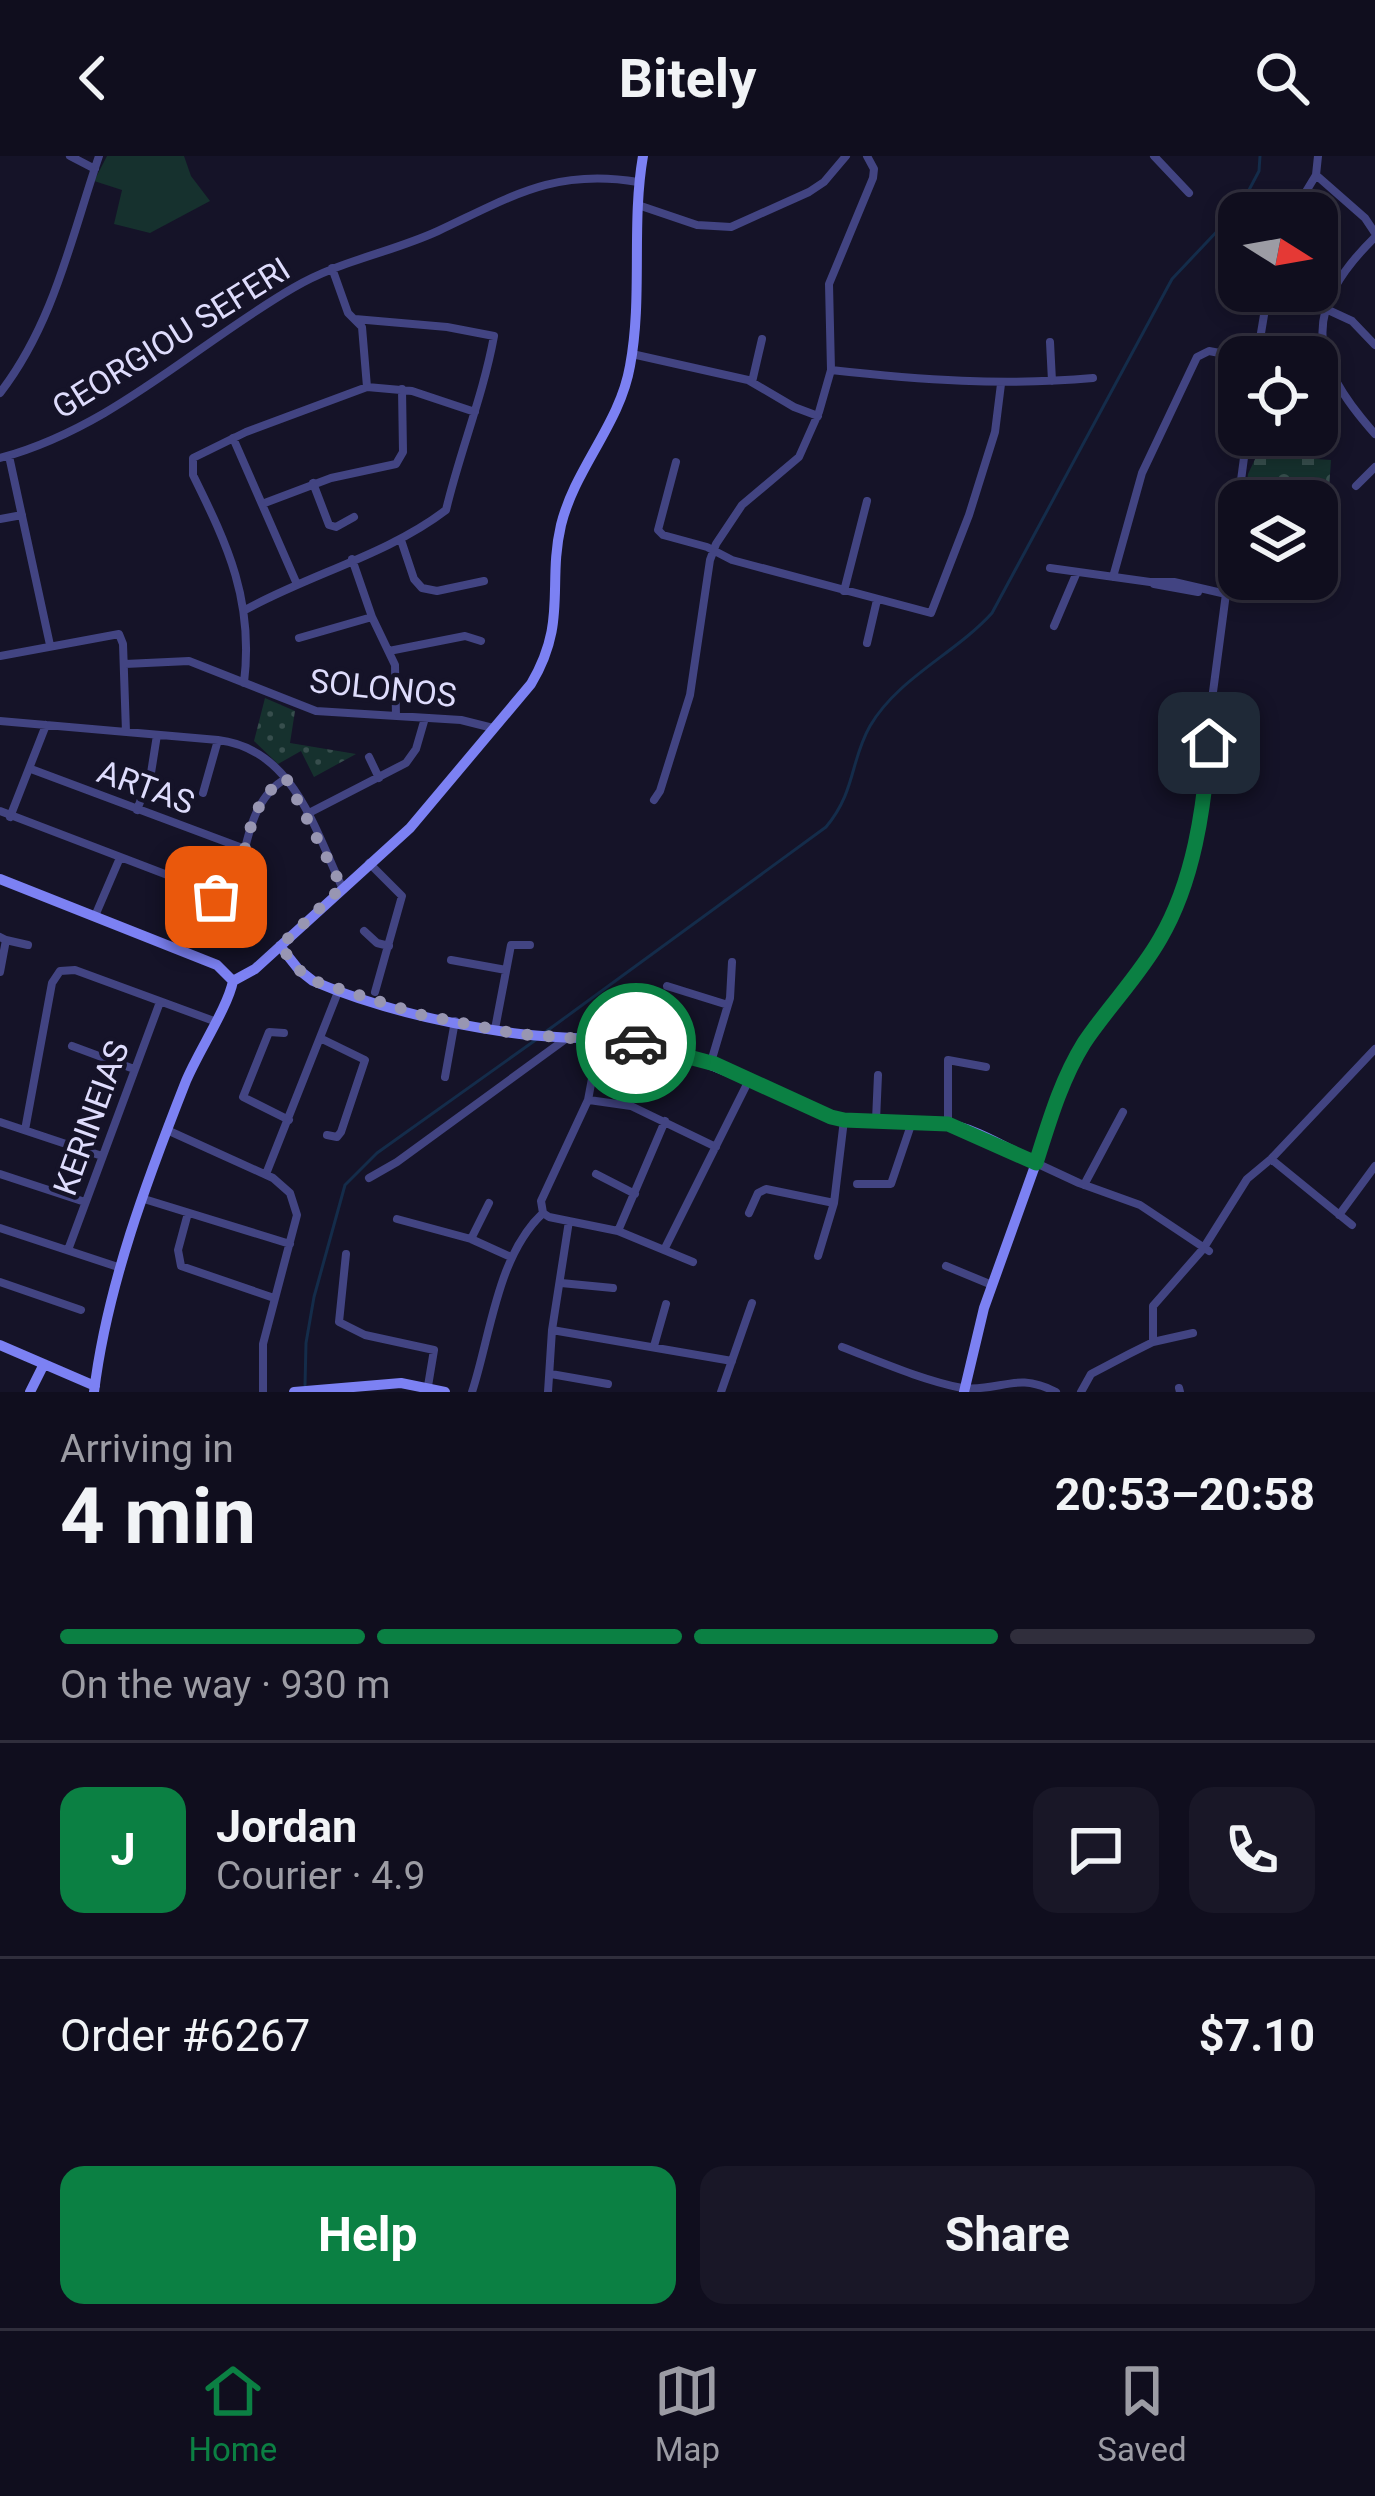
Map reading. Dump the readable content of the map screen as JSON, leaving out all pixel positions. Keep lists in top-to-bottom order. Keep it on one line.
{"streets":{"street":["GEORGIOU SEFERI","SOLONOS","ARTAS","KERINEIAS"]},"north":"right","page":{"header":"Bitely","heading":["4 min","Arriving in","20:53–20:58"],"panel":["Jordan","Courier · 4.9","Order #6267","$7.10"],"bar":"On the way · 930 m","round":"J","buttons":["Help","Share"],"tabs":["Home","Map","Saved"]}}
